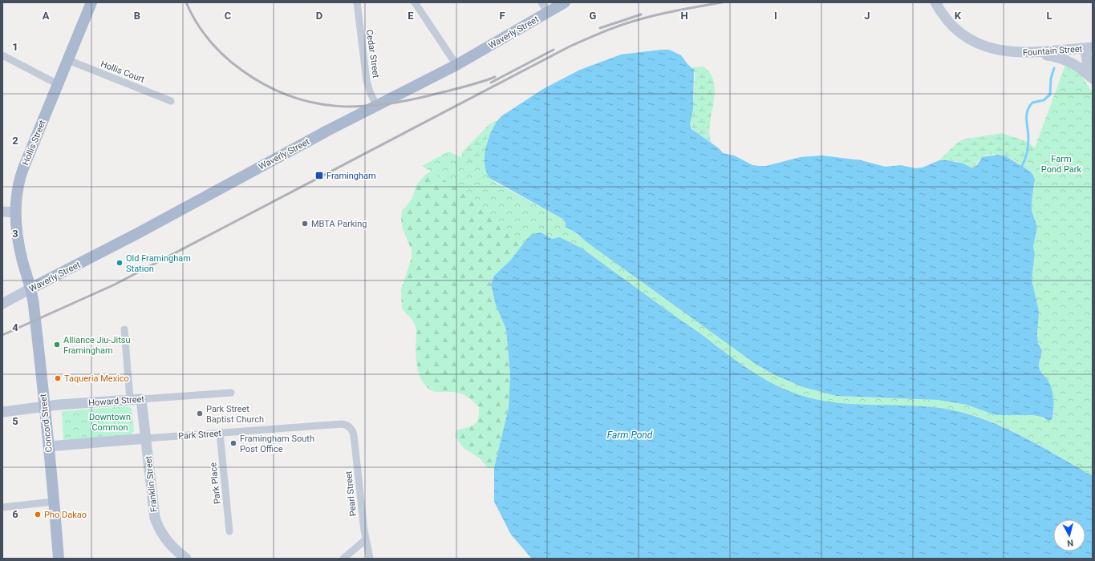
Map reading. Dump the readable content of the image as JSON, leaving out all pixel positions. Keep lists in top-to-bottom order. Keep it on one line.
{"streets":{"main road":["Waverly Street","Hollis Street","Concord Street"],"street":["Fountain Street","Cedar Street","Hollis Court","Howard Street","Park Street","Park Place","Franklin Street","Pearl Street"]},"crossings":[["Waverly Street","Cedar Street"],["Waverly Street","Hollis Street"],["Waverly Street","Concord Street"],["Hollis Court","Hollis Street"],["Hollis Street","Concord Street"],["Howard Street","Concord Street"],["Howard Street","Franklin Street"],["Concord Street","Park Street"],["Park Street","Park Place"],["Park Street","Franklin Street"],["Park Street","Pearl Street"]],"water":["Farm Pond"],"parks":["Farm Pond Park","Downtown Common"],"places":{"transit":["Framingham"],"other":["MBTA Parking","Old Framingham Station","Alliance Jiu-Jitsu Framingham","Taqueria Mexico","Park Street Baptist Church","Framingham South Post Office","Pho Dakao"]},"north":"bottom","grid":{"columns":["A","B","C","D","E","F","G","H","I","J","K","L"],"rows":["1","2","3","4","5","6"]}}
